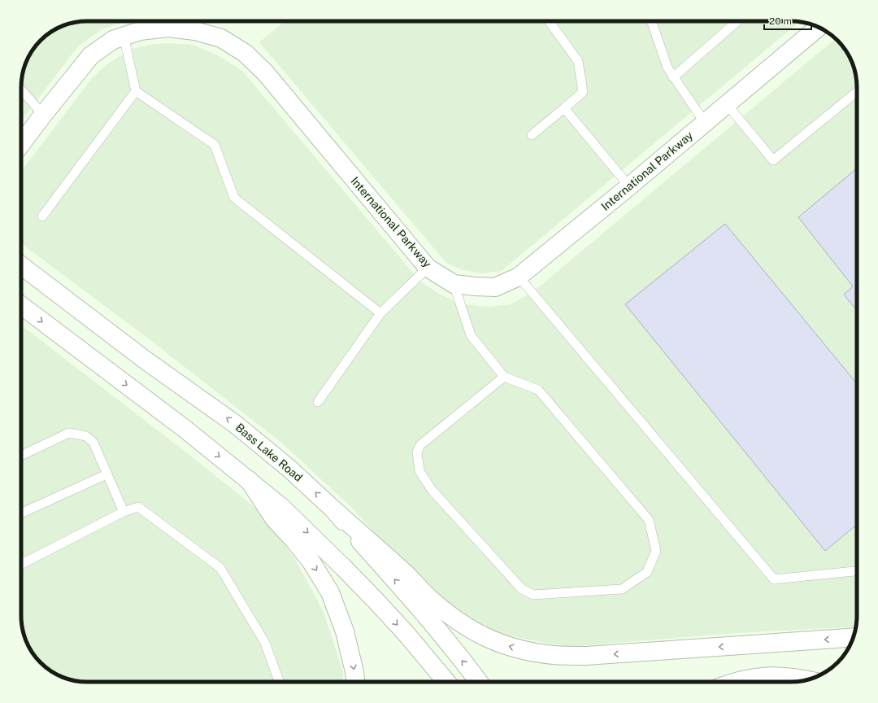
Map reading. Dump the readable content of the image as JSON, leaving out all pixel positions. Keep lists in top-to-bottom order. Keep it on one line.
{"streets":{"main road":["International Parkway","Bass Lake Road"]},"scale_bar":"20 m"}
